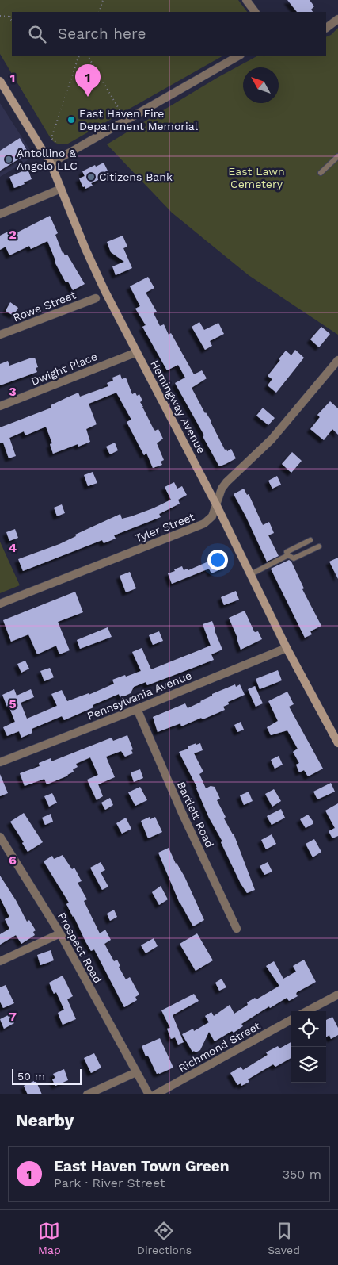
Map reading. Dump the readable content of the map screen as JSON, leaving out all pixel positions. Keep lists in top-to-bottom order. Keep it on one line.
{"streets":{"main road":["Hemingway Avenue"],"street":["Rowe Street","Dwight Place","Tyler Street","Pennsylvania Avenue","Bartlett Road","Prospect Road","Richmond Street"]},"crossings":[["Dwight Place","Hemingway Avenue"],["Hemingway Avenue","Tyler Street"],["Hemingway Avenue","Pennsylvania Avenue"],["Pennsylvania Avenue","Bartlett Road"]],"parks":["East Lawn Cemetery"],"places":["East Haven Fire Department Memorial","Antollino & Angelo LLC","Citizens Bank"],"scale_bar":"50 m","north":"top left","page":{"search":"Search here","pins":"1","scale":"50 m","heading":"Nearby","list":[{"mark":"1","name":"East Haven Town Green","note":"Park · River Street","value":"350 m"}],"nav":["Map","Directions","Saved"]},"grid":{"rows":["1","2","3","4","5","6","7"]}}
